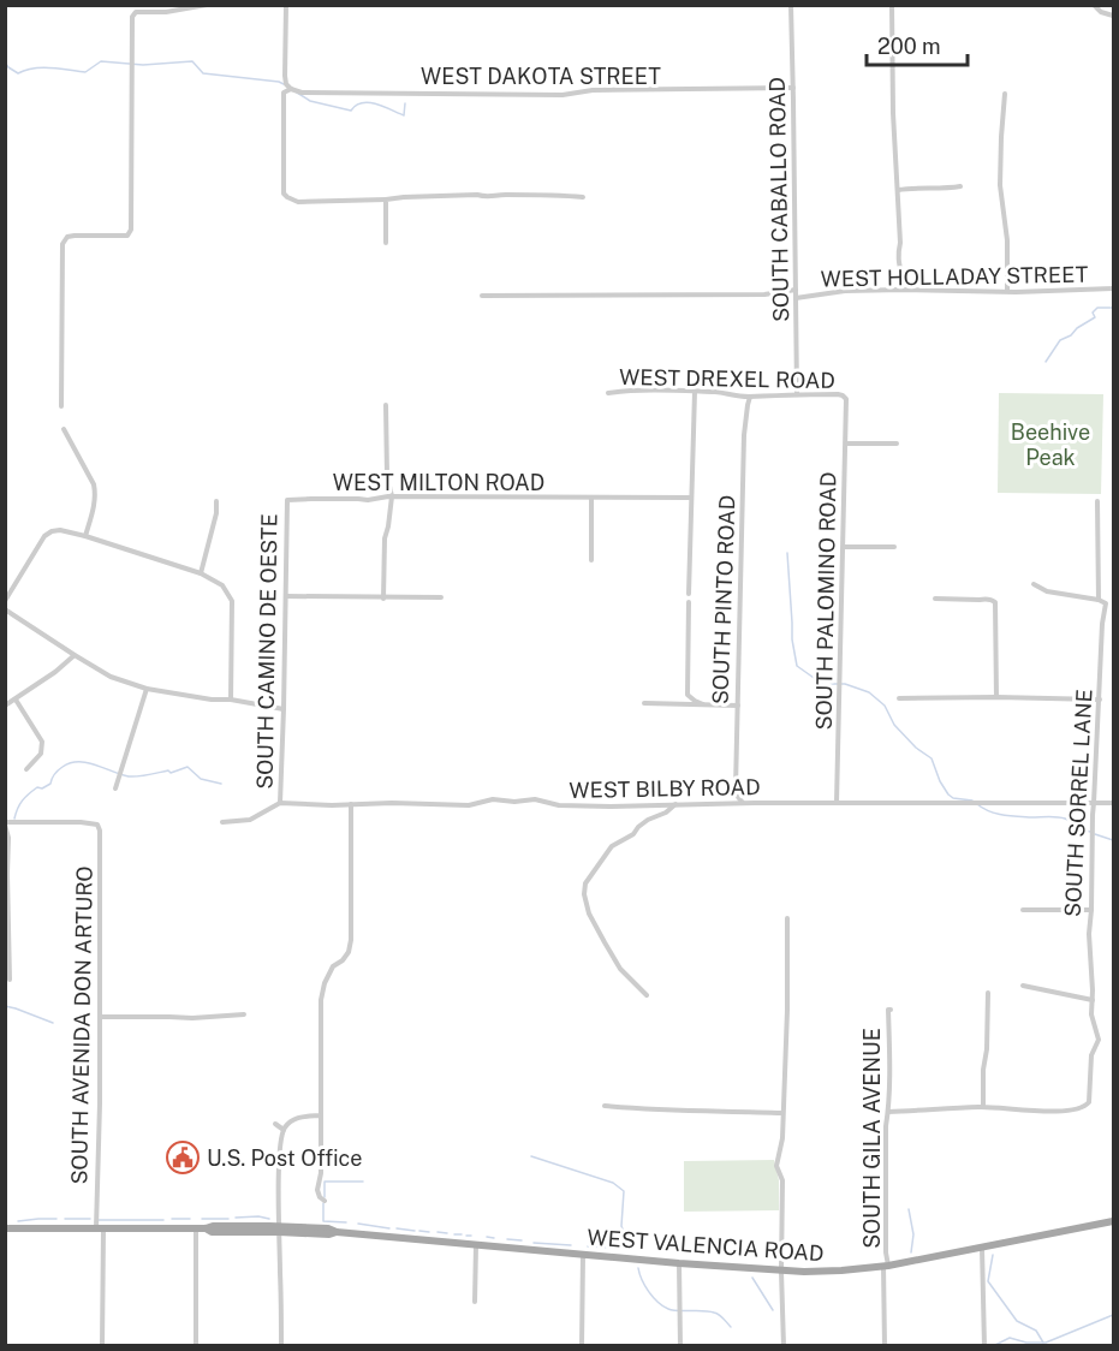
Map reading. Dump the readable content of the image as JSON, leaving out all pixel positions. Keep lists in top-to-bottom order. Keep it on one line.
{"streets":{"main road":["WEST VALENCIA ROAD"],"street":["WEST DAKOTA STREET","SOUTH CABALLO ROAD","WEST HOLLADAY STREET","WEST DREXEL ROAD","WEST MILTON ROAD","SOUTH PINTO ROAD","SOUTH PALOMINO ROAD","SOUTH CAMINO DE OESTE","WEST BILBY ROAD","SOUTH SORREL LANE","SOUTH AVENIDA DON ARTURO","SOUTH GILA AVENUE"]},"crossings":[["WEST DAKOTA STREET","SOUTH CABALLO ROAD"],["SOUTH CABALLO ROAD","WEST HOLLADAY STREET"],["SOUTH CABALLO ROAD","WEST DREXEL ROAD"],["WEST DREXEL ROAD","SOUTH PINTO ROAD"],["WEST DREXEL ROAD","SOUTH PALOMINO ROAD"],["WEST MILTON ROAD","SOUTH CAMINO DE OESTE"],["SOUTH PINTO ROAD","WEST BILBY ROAD"],["SOUTH PALOMINO ROAD","WEST BILBY ROAD"],["SOUTH CAMINO DE OESTE","WEST BILBY ROAD"],["WEST BILBY ROAD","SOUTH SORREL LANE"],["SOUTH AVENIDA DON ARTURO","WEST VALENCIA ROAD"],["SOUTH GILA AVENUE","WEST VALENCIA ROAD"]],"parks":["Beehive Peak"],"places":{"public building":["U.S. Post Office"]},"scale_bar":"200 m"}
